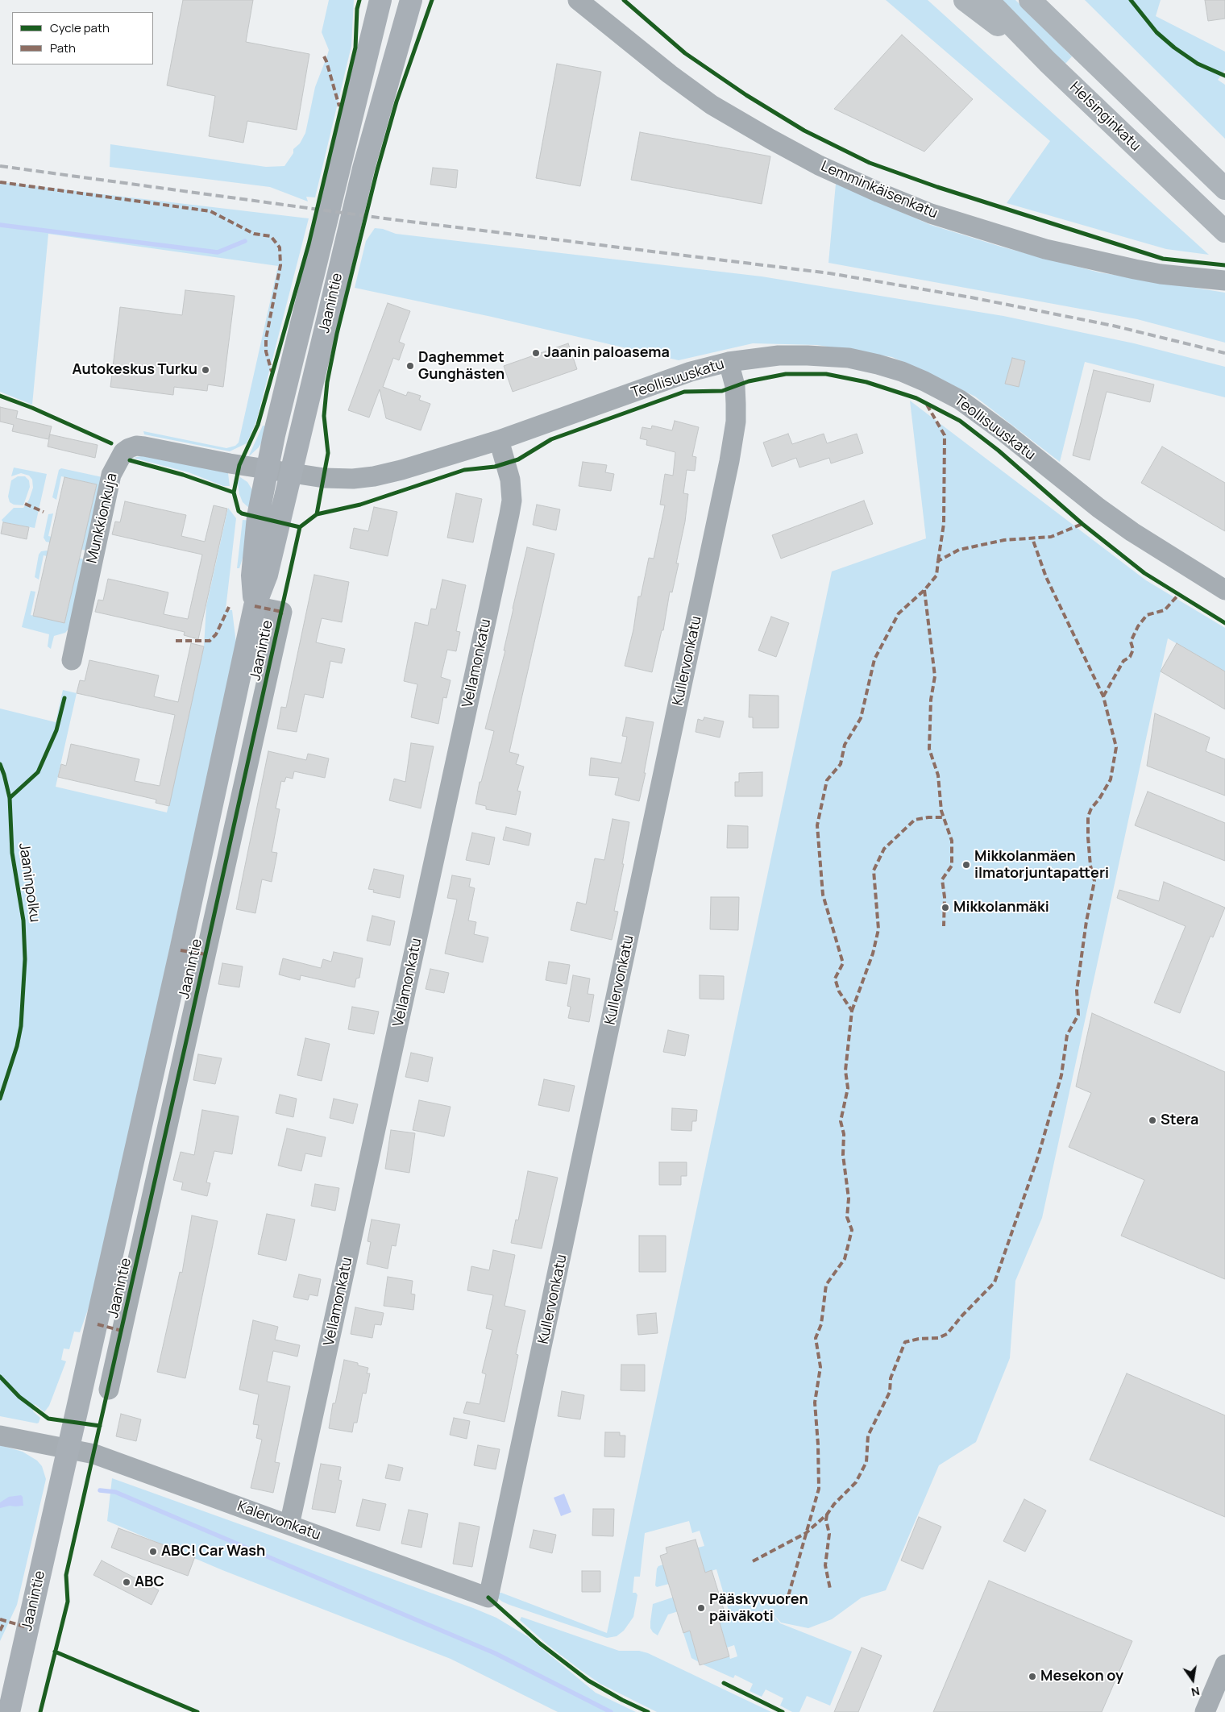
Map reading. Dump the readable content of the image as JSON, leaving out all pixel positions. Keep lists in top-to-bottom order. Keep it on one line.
{"streets":{"highway":["Helsinginkatu"],"main road":["Jaanintie"],"street":["Lemminkäisenkatu","Teollisuuskatu","Munkkionkuja","Kullervonkatu","Vellamonkatu","Kalervonkatu"],"cycle path":["Jaaninpolku"]},"crossings":[["Jaanintie","Teollisuuskatu"],["Jaanintie","Munkkionkuja"],["Jaanintie","Kalervonkatu"],["Teollisuuskatu","Munkkionkuja"],["Teollisuuskatu","Kullervonkatu"],["Teollisuuskatu","Vellamonkatu"],["Kullervonkatu","Kalervonkatu"],["Vellamonkatu","Kalervonkatu"]],"places":["Jaanin paloasema","Daghemmet Gunghästen","Autokeskus Turku","Mikkolanmäen ilmatorjuntapatteri","Mikkolanmäki","Stera","ABC! Car Wash","ABC","Pääskyvuoren päiväkoti","Mesekon oy"],"legend":["Cycle path","Path"],"north":"bottom"}
